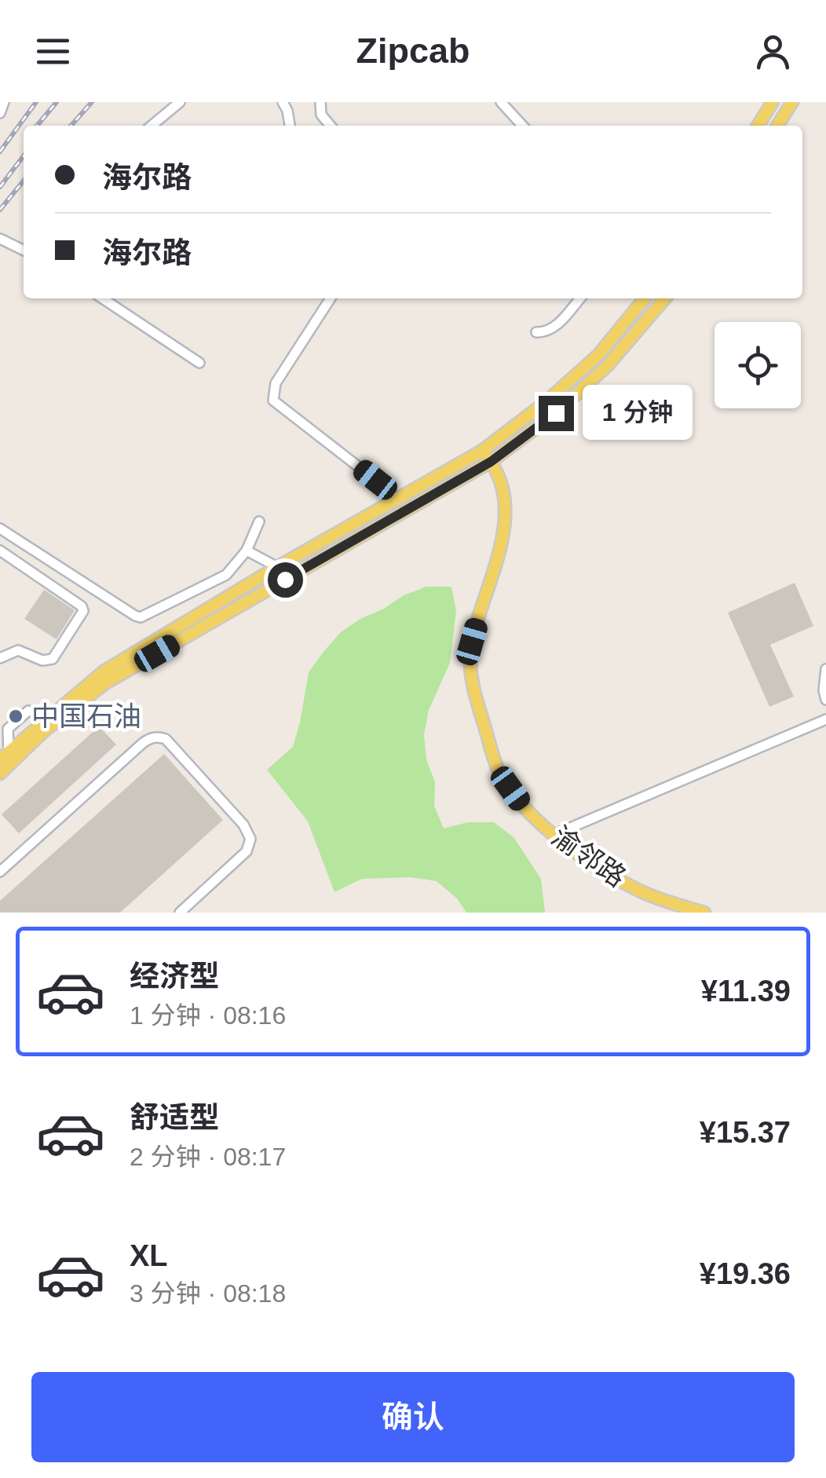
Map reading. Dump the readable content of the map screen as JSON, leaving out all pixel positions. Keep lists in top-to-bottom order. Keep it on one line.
{"streets":{"main road":["渝邻路"]},"places":["中国石油"],"page":{"header":"Zipcab","banner":["海尔路","海尔路"],"bubble":"1 分钟","list":[{"name":"经济型","note":"1 分钟 · 08:16","value":"¥11.39"},{"name":"舒适型","note":"2 分钟 · 08:17","value":"¥15.37"},{"name":"XL","note":"3 分钟 · 08:18","value":"¥19.36"}],"buttons":"确认"}}
